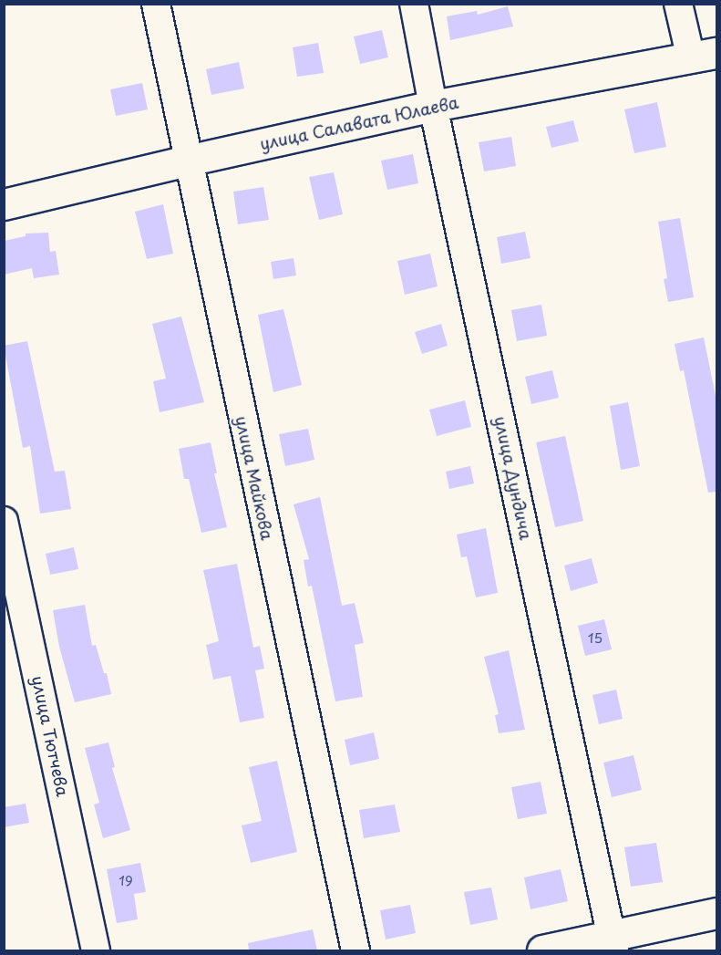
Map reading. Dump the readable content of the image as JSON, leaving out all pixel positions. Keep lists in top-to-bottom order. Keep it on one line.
{"streets":{"street":["улица Салавата Юлаева","улица Майкова","улица Дундича","улица Тютчева"]},"crossings":[["улица Салавата Юлаева","улица Майкова"],["улица Салавата Юлаева","улица Дундича"]],"house_numbers":["15","19"]}
